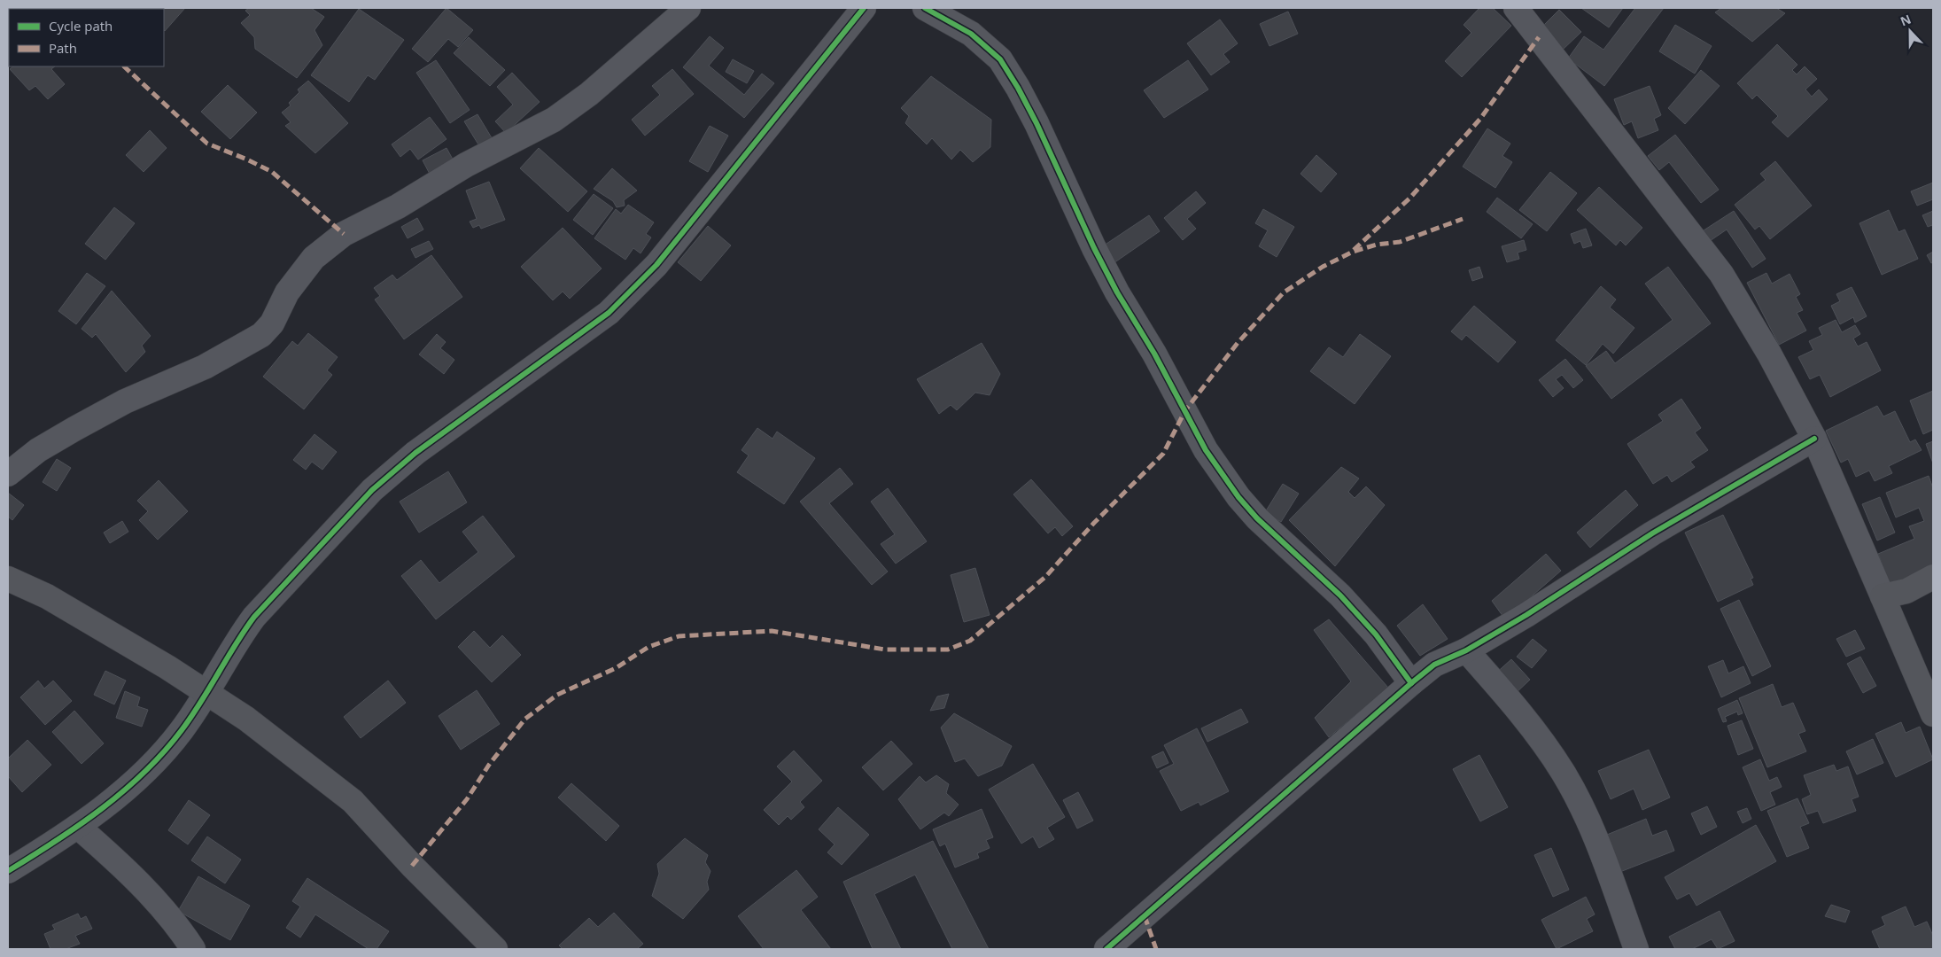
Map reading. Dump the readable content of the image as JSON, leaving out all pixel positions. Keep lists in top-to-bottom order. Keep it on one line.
{"legend":["Cycle path","Path"],"north":"top"}
